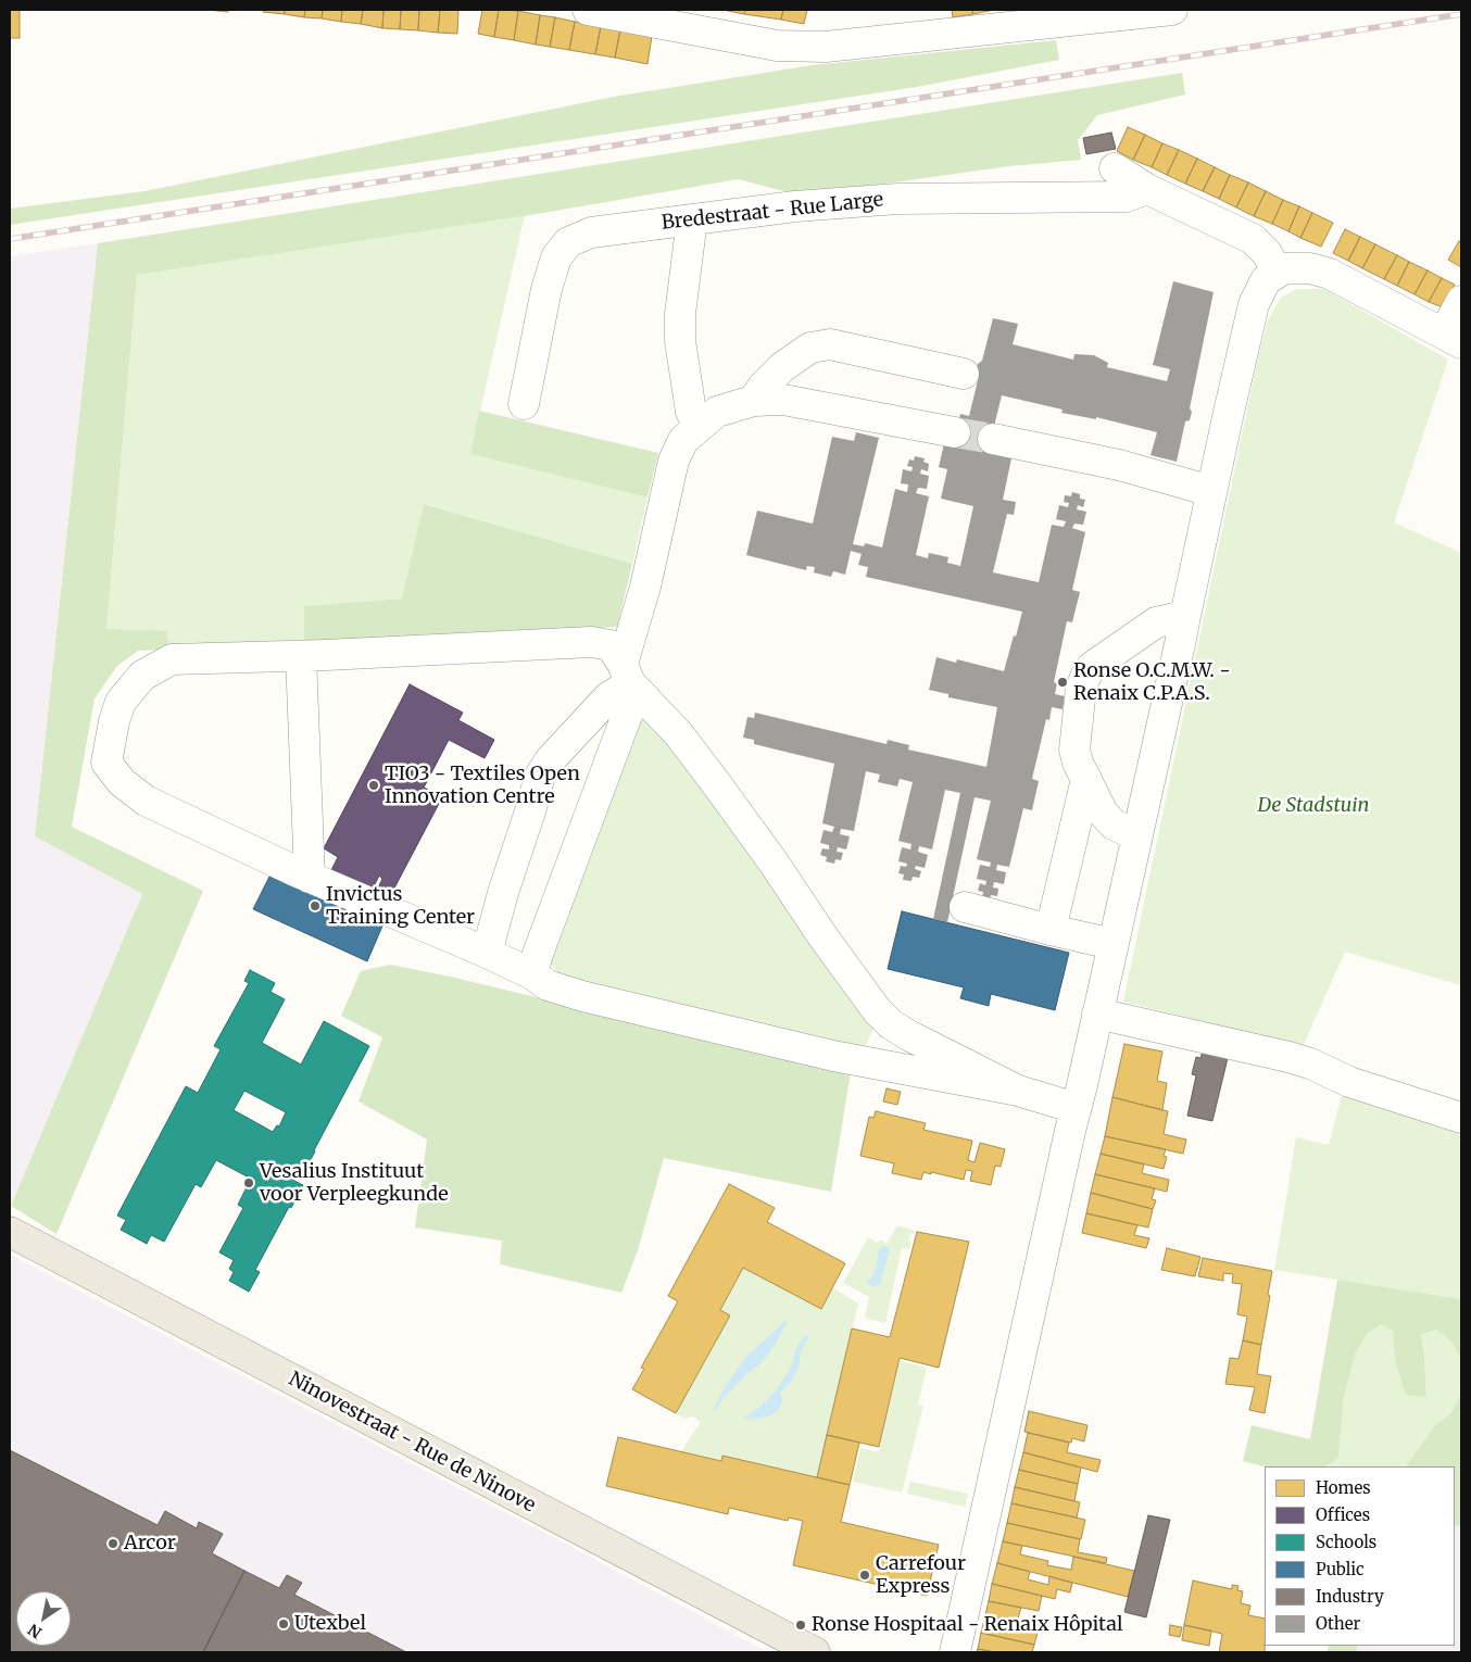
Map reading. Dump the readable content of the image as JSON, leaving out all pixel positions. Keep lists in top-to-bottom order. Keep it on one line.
{"streets":{"main road":["Ninovestraat - Rue de Ninove"],"street":["Bredestraat - Rue Large"]},"parks":["De Stadstuin"],"places":["Ronse O.C.M.W. - Renaix C.P.A.S.","TIO3 - Textiles Open Innovation Centre","Invictus Training Center","Vesalius Instituut voor Verpleegkunde","Arcor","Carrefour Express","Utexbel","Ronse Hospitaal - Renaix Hôpital"],"legend":["Homes","Offices","Schools","Public","Industry","Other"],"north":"bottom left"}
